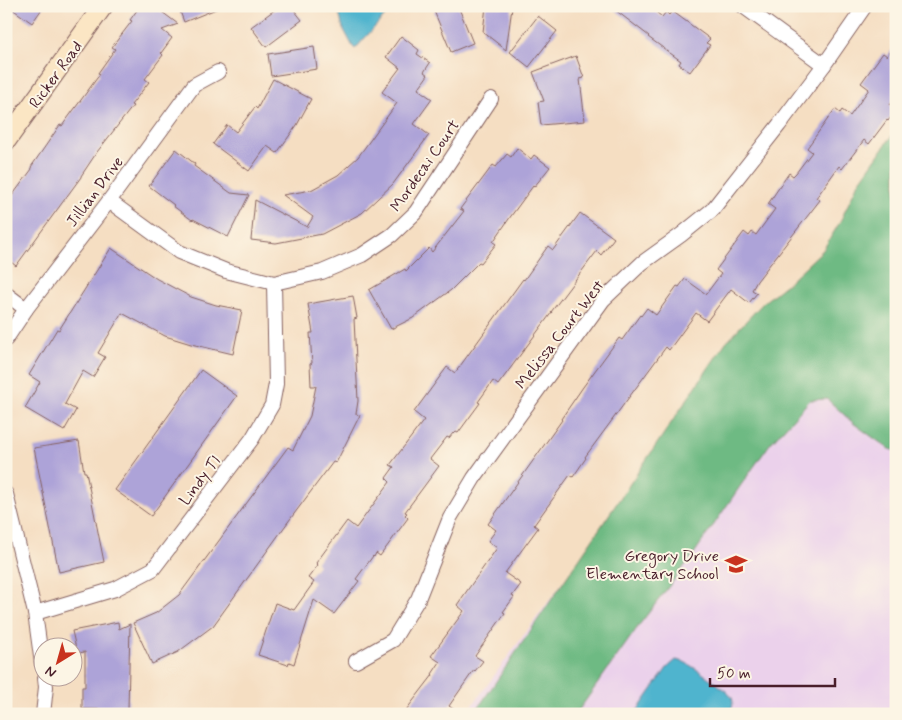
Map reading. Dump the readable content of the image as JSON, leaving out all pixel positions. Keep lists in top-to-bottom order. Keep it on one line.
{"streets":{"street":["Ricker Road","Mordecai Court","Jillian Drive","Melissa Court West","Lindy Tl"]},"crossings":[["Mordecai Court","Jillian Drive"],["Mordecai Court","Lindy Tl"]],"places":{"school or university":["Gregory Drive Elementary School"]},"scale_bar":"50 m","north":"bottom left"}
